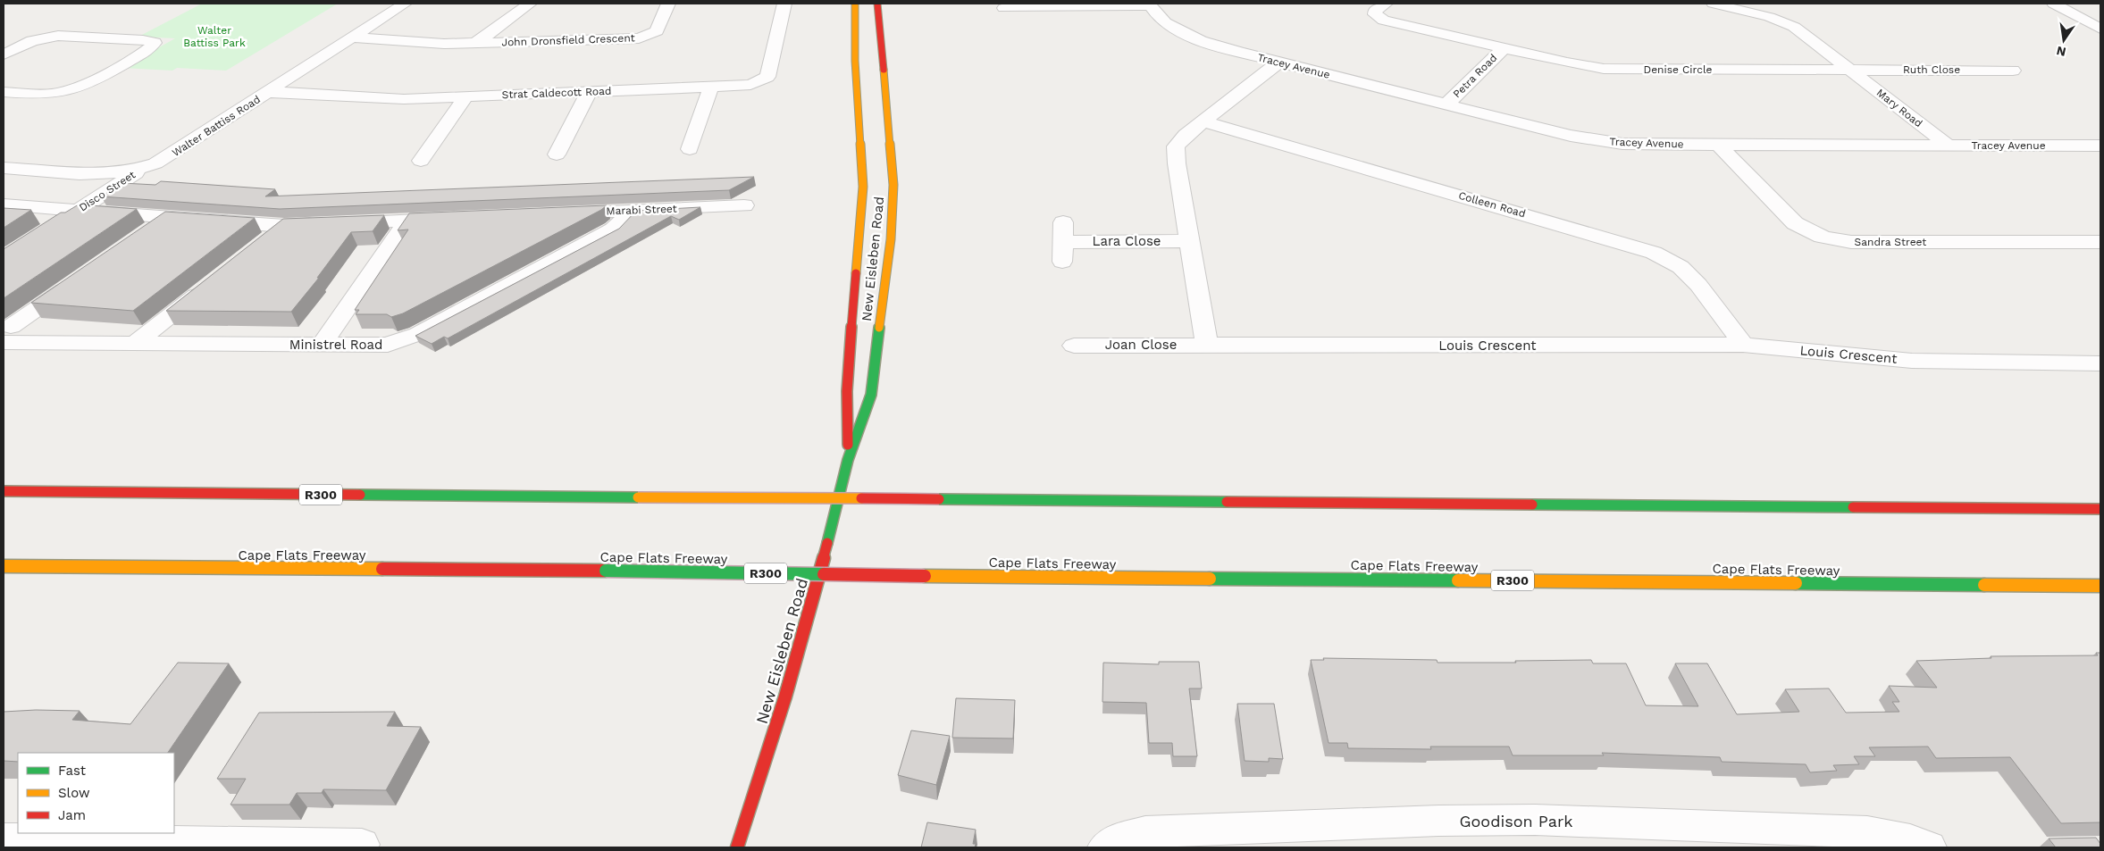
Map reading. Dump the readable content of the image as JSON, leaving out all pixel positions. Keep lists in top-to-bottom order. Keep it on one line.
{"streets":{"main road":["New Eisleben Road","R300","Cape Flats Freeway"],"street":["John Dronsfield Crescent","Tracey Avenue","Denise Circle","Ruth Close","Petra Road","Strat Caldecott Road","Mary Road","Walter Battiss Road","Disco Street","Colleen Road","Marabi Street","Lara Close","Sandra Street","Ministrel Road","Joan Close","Louis Crescent","Goodison Park"]},"crossings":[["John Dronsfield Crescent","Walter Battiss Road"],["Tracey Avenue","Petra Road"],["Tracey Avenue","Mary Road"],["Tracey Avenue","Sandra Street"],["Denise Circle","Ruth Close"],["Denise Circle","Petra Road"],["Denise Circle","Mary Road"],["Ruth Close","Mary Road"],["Strat Caldecott Road","Walter Battiss Road"],["Walter Battiss Road","Disco Street"],["Colleen Road","Louis Crescent"],["Marabi Street","Ministrel Road"],["Joan Close","Louis Crescent"]],"parks":["Walter Battiss Park"],"legend":["Fast","Slow","Jam"],"north":"bottom"}
